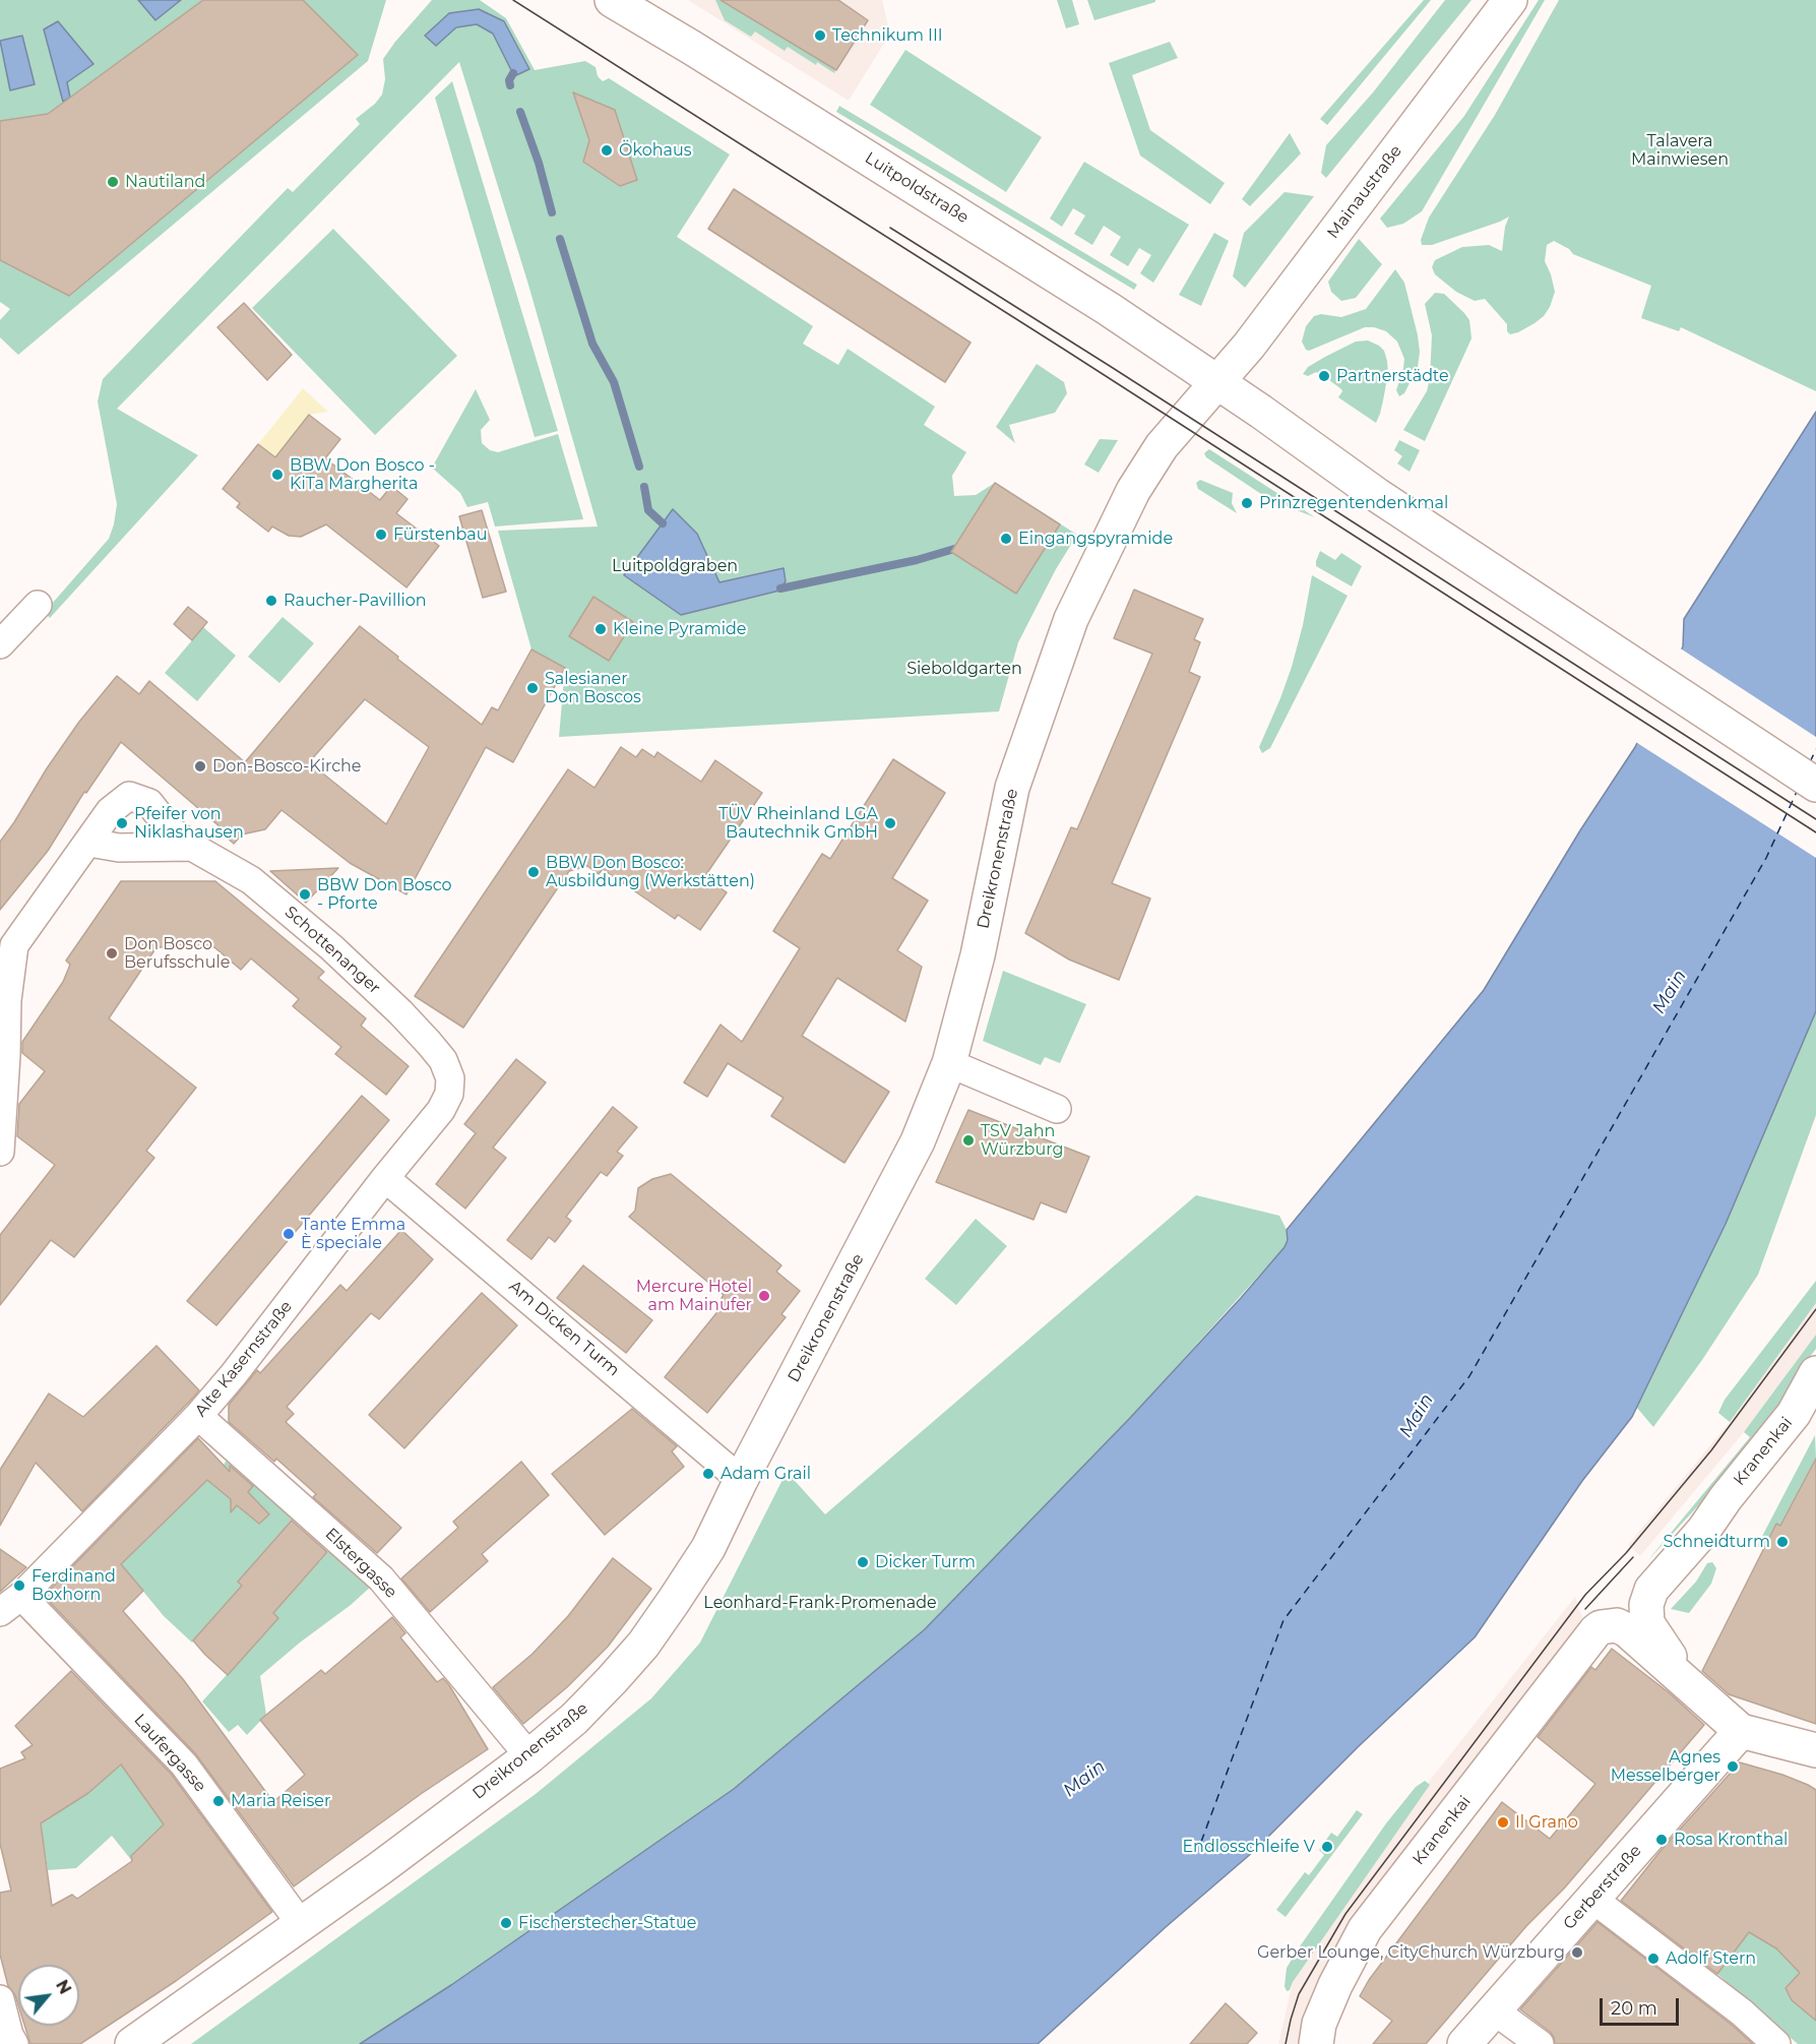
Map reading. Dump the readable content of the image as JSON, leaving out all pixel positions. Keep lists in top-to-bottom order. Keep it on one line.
{"streets":{"main road":["Luitpoldstraße","Mainaustraße","Dreikronenstraße","Kranenkai","Gerberstraße"],"street":["Schottenanger","Am Dicken Turm","Alte Kasernstraße","Elstergasse","Laufergasse"]},"crossings":[["Luitpoldstraße","Mainaustraße"],["Luitpoldstraße","Dreikronenstraße"],["Mainaustraße","Dreikronenstraße"],["Dreikronenstraße","Am Dicken Turm"],["Dreikronenstraße","Elstergasse"],["Dreikronenstraße","Laufergasse"],["Schottenanger","Alte Kasernstraße"],["Am Dicken Turm","Alte Kasernstraße"],["Alte Kasernstraße","Elstergasse"],["Alte Kasernstraße","Laufergasse"]],"water":["Main"],"parks":["Talavera Mainwiesen","Luitpoldgraben","Sieboldgarten","Leonhard-Frank-Promenade"],"places":["Technikum III","Ökohaus","Nautiland","Partnerstädte","BBW Don Bosco - KiTa Margherita","Prinzregentendenkmal","Fürstenbau","Eingangspyramide","Raucher-Pavillion","Kleine Pyramide","Salesianer Don Boscos","Don-Bosco-Kirche","Pfeifer von Niklashausen","TÜV Rheinland LGA Bautechnik GmbH","BBW Don Bosco: Ausbildung (Werkstätten)","BBW Don Bosco - Pforte","Don Bosco Berufsschule","TSV Jahn Würzburg","Tante Emma È speciale","Mercure Hotel am Mainufer","Adam Grail","Schneidturm","Dicker Turm","Ferdinand Boxhorn","Agnes Messelberger","Maria Reiser","Il Grano","Rosa Kronthal","Endlosschleife V","Fischerstecher-Statue","Gerber Lounge, CityChurch Würzburg","Adolf Stern"],"scale_bar":"20 m","north":"top right"}
